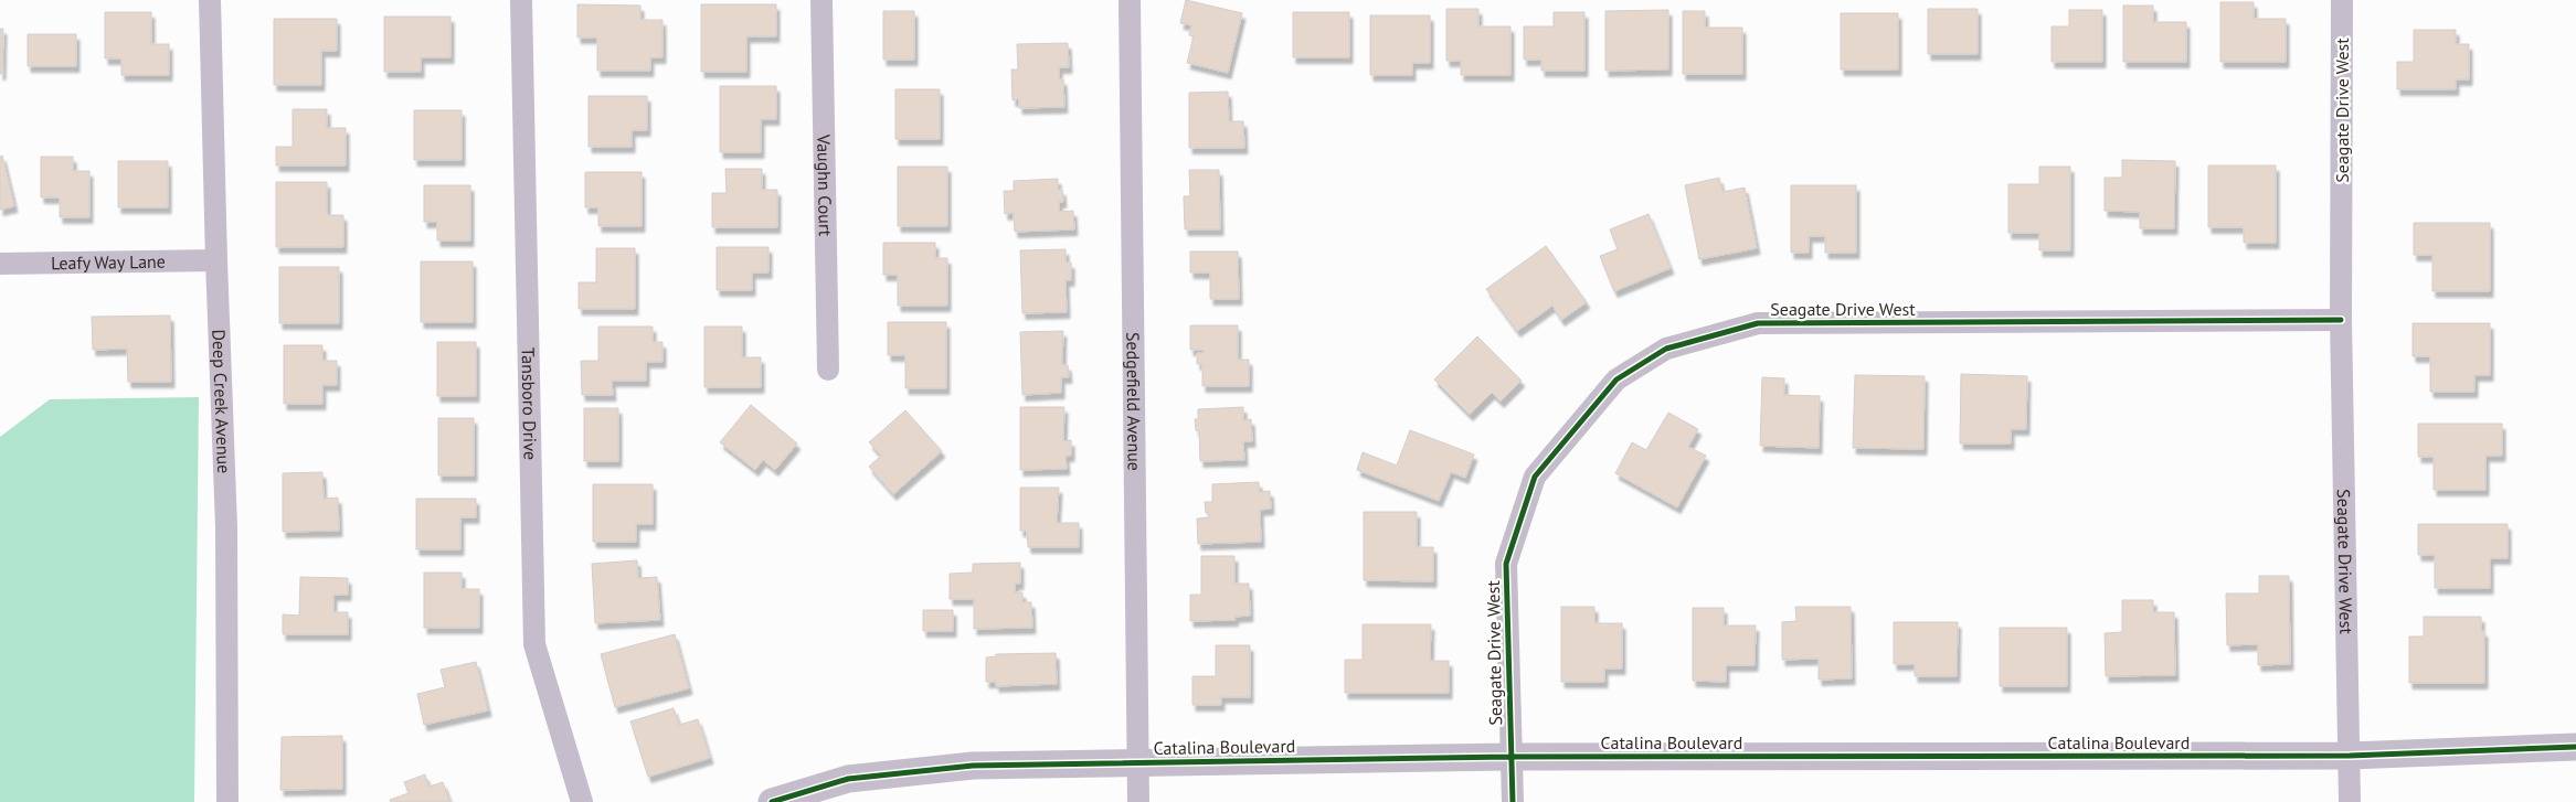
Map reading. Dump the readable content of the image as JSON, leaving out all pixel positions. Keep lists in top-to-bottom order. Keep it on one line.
{"streets":{"street":["Seagate Drive West","Vaughn Court","Leafy Way Lane","Deep Creek Avenue","Sedgefield Avenue","Tansboro Drive","Catalina Boulevard"]},"crossings":[["Seagate Drive West","Catalina Boulevard"],["Leafy Way Lane","Deep Creek Avenue"],["Sedgefield Avenue","Catalina Boulevard"]]}
